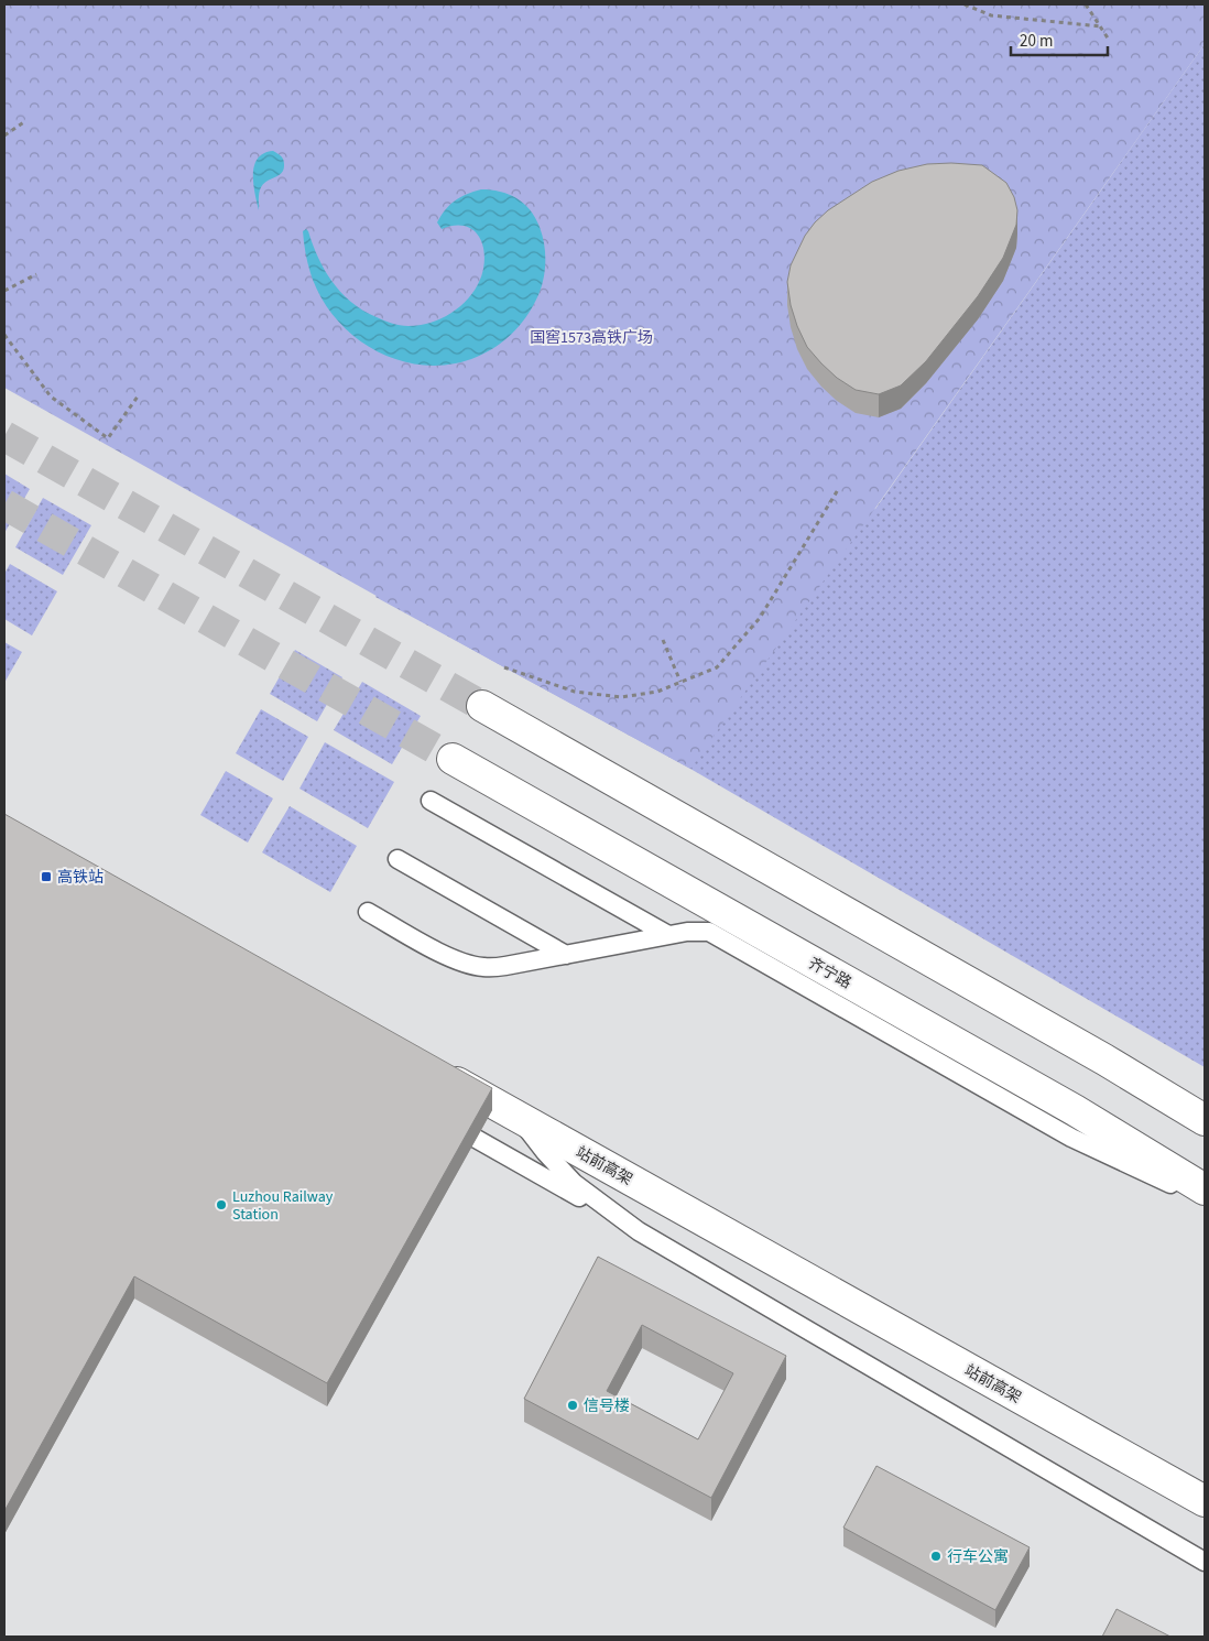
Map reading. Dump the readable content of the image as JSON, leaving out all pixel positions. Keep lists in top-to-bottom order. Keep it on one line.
{"streets":{"street":["齐宁路","站前高架"]},"parks":["国窖1573高铁广场"],"places":{"transit":["高铁站"],"other":["Luzhou Railway Station","信号楼","行车公寓"]},"scale_bar":"20 m"}
